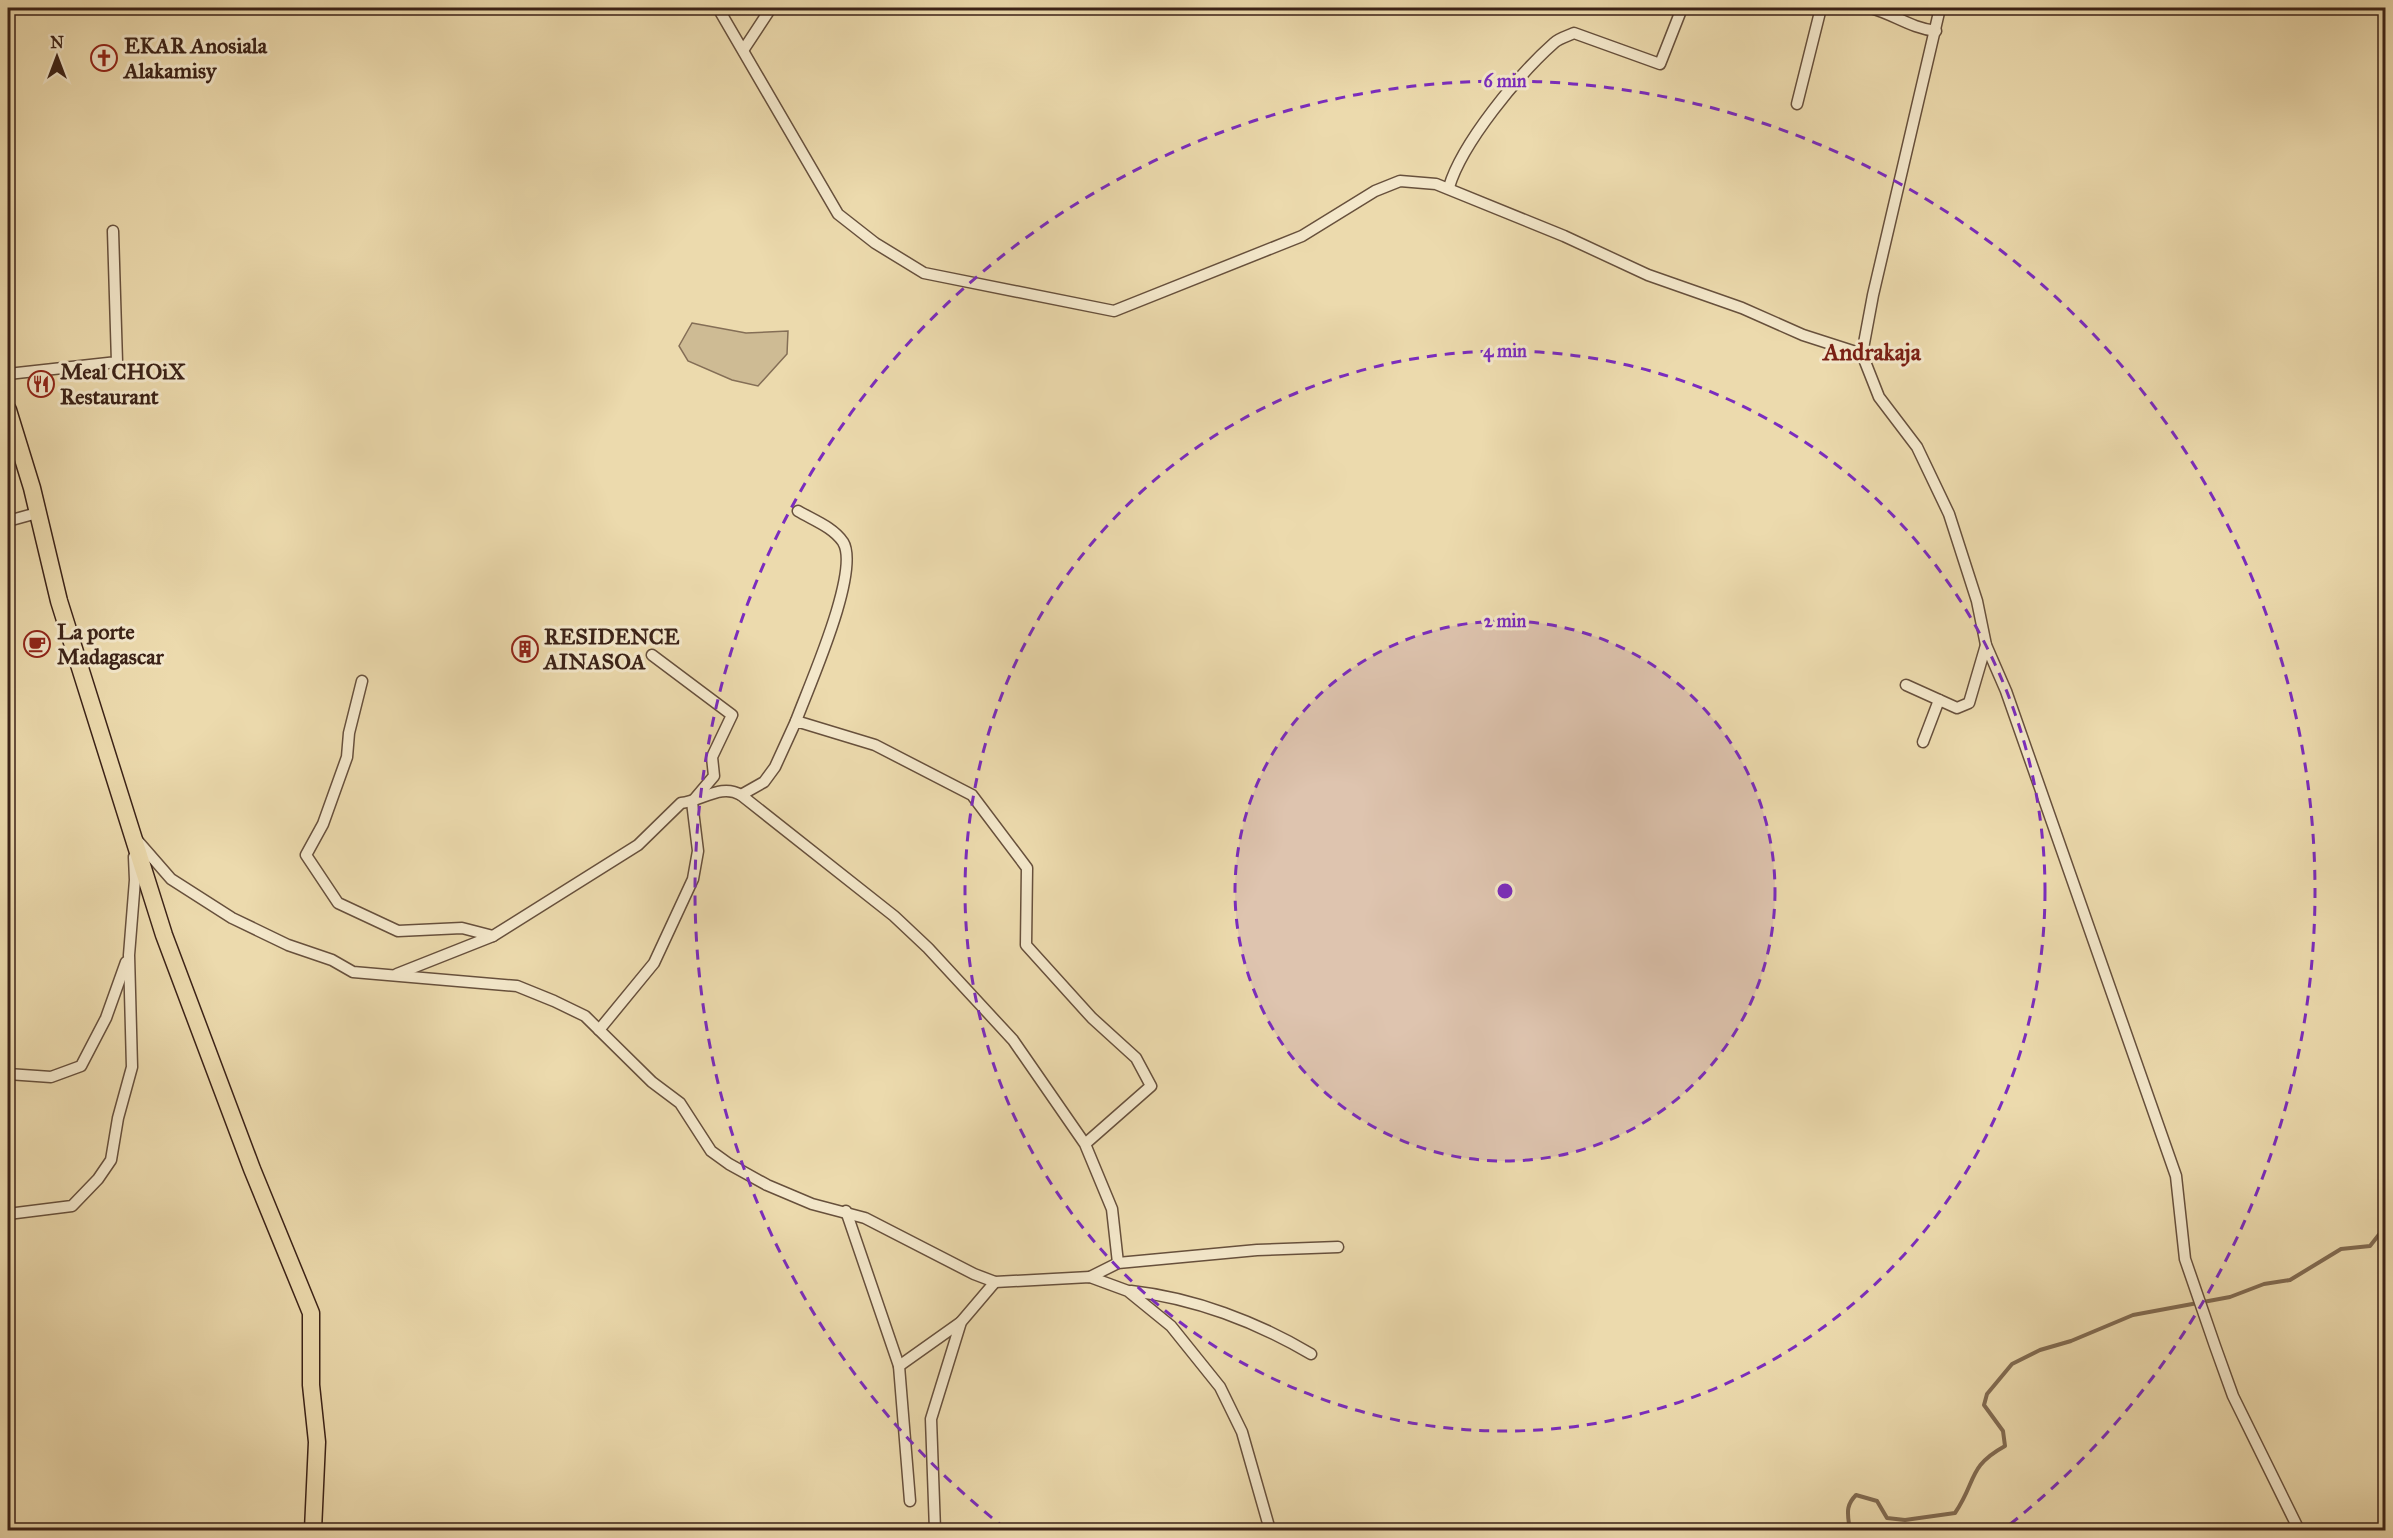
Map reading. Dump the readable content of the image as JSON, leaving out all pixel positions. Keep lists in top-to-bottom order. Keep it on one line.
{"districts":["Andrakaja"],"places":{"church":["EKAR Anosiala Alakamisy"],"restaurant":["Meal CHOiX Restaurant"],"cafe":["La porte Madagascar"],"building":["RESIDENCE AINASOA"]},"north":"top","rings":["6 min","4 min","2 min"]}
